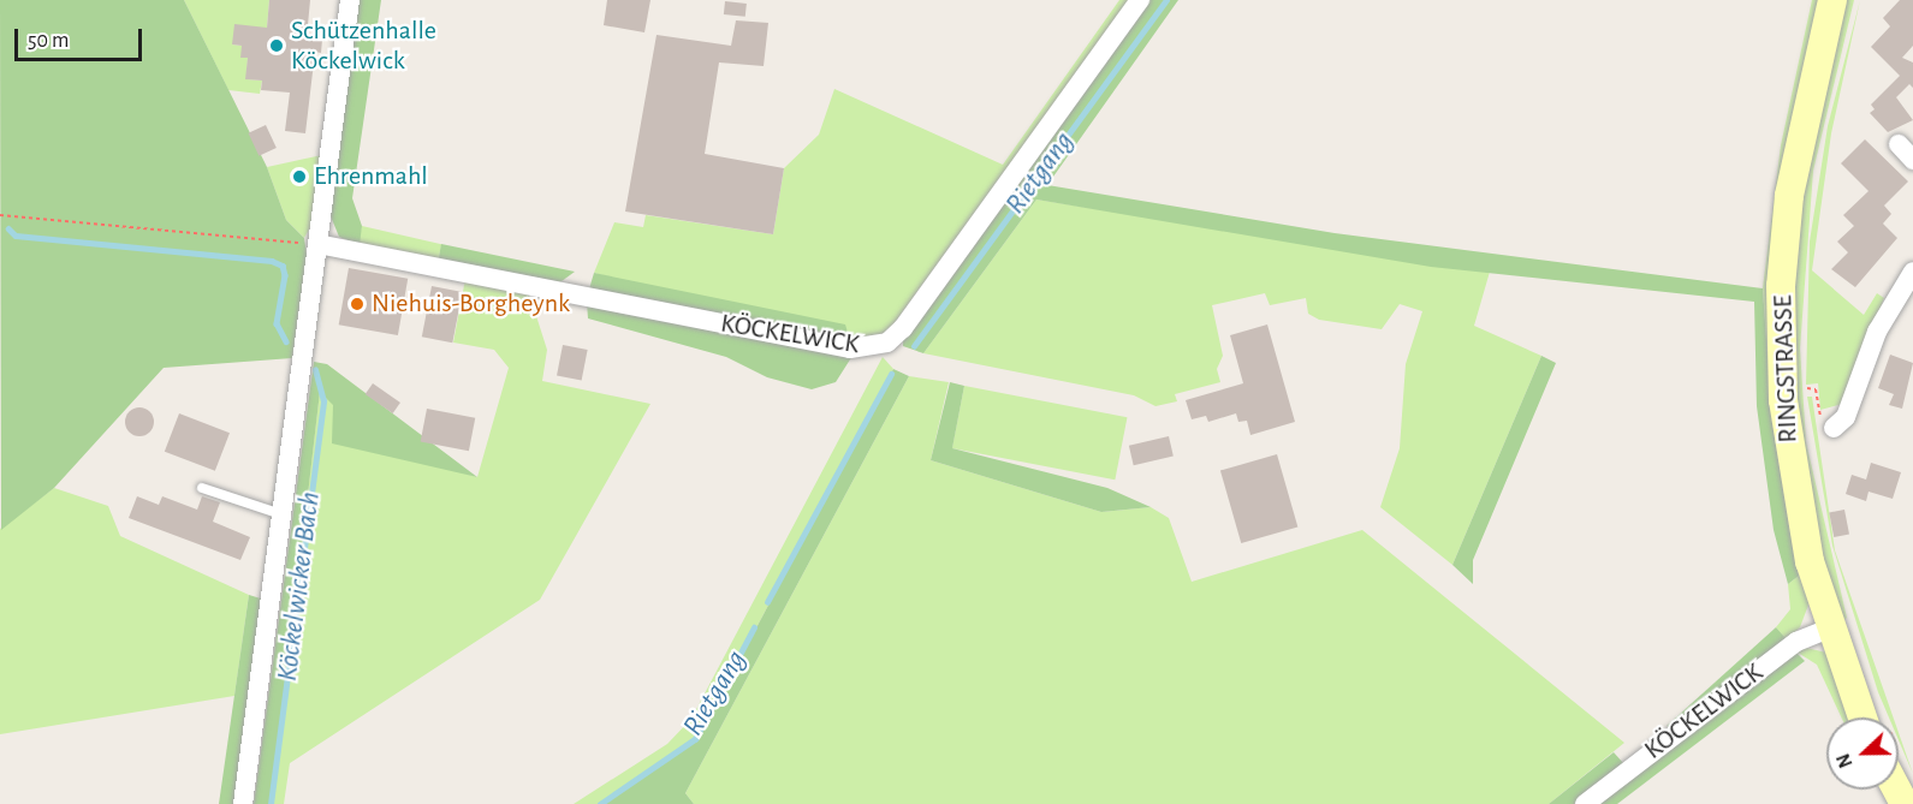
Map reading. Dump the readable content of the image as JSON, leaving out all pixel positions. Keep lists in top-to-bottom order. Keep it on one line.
{"streets":{"main road":["RINGSTRASSE"],"street":["KÖCKELWICK"]},"crossings":[["KÖCKELWICK","RINGSTRASSE"]],"water":["Rietgang","Köckelwicker Bach"],"places":["Schützenhalle Köckelwick","Ehrenmahl","Niehuis-Borgheynk"],"scale_bar":"50 m","north":"left"}
